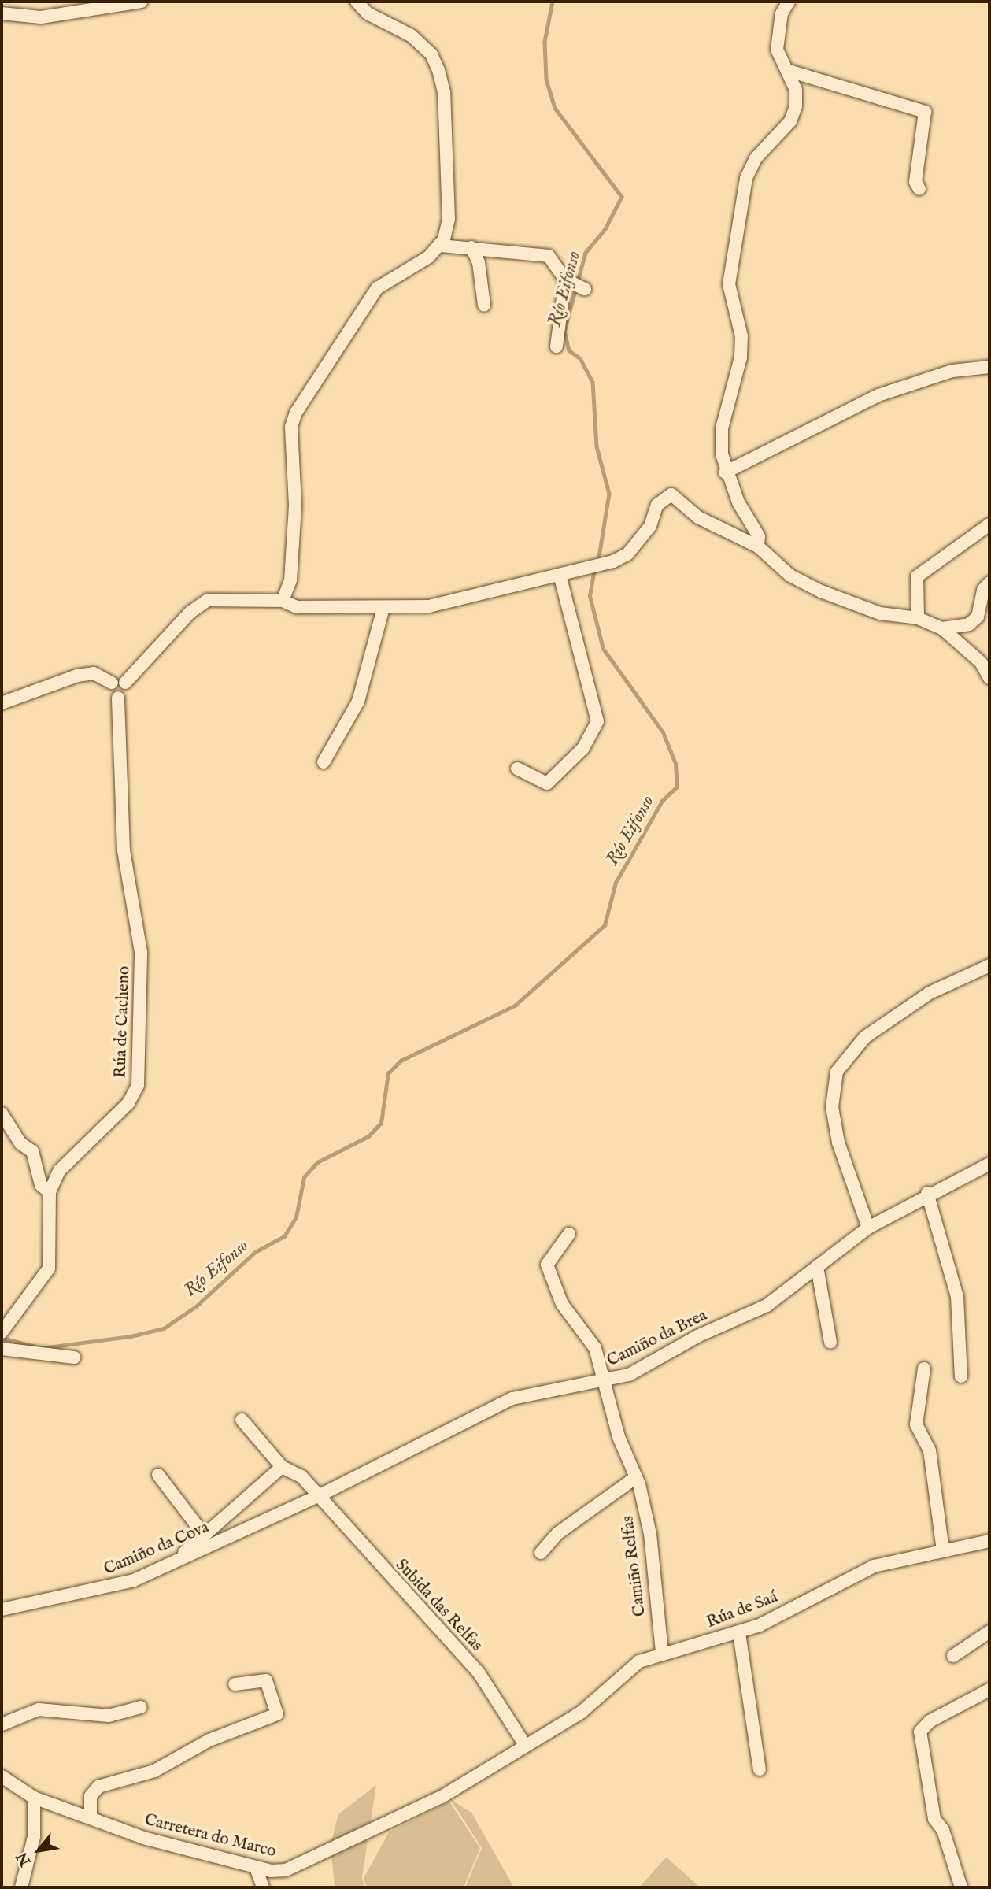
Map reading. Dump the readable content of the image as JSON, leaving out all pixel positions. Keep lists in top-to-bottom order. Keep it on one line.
{"streets":{"street":["Rúa de Cacheno","Camiño da Brea","Camiño da Cova","Camiño Relfas","Subida das Relfas","Rúa de Saá","Carretera do Marco"]},"crossings":[["Camiño da Brea","Camiño da Cova"],["Camiño da Brea","Camiño Relfas"],["Camiño da Brea","Subida das Relfas"],["Camiño da Cova","Subida das Relfas"],["Camiño Relfas","Rúa de Saá"],["Subida das Relfas","Rúa de Saá"],["Subida das Relfas","Carretera do Marco"],["Rúa de Saá","Carretera do Marco"]],"water":["Río Eifonso"],"north":"bottom left"}
